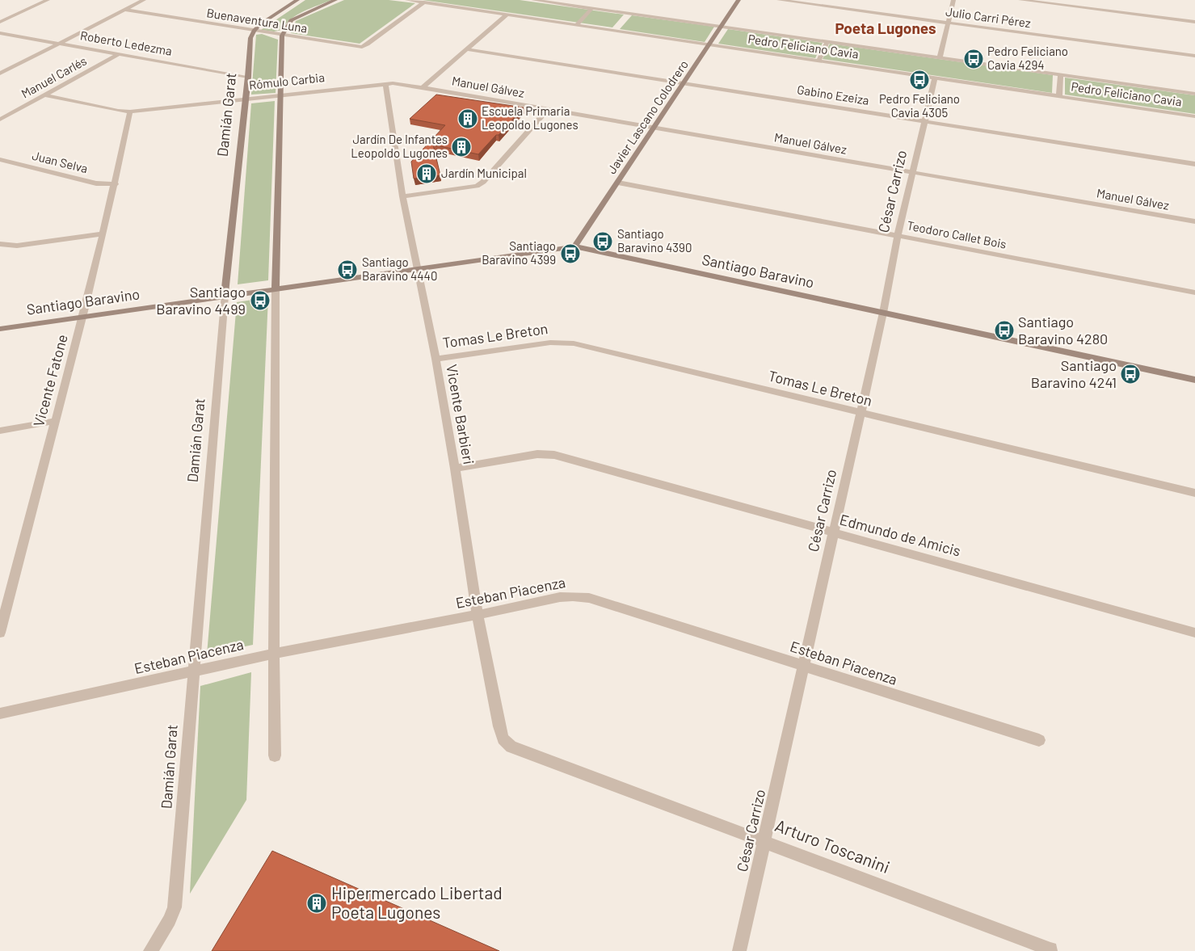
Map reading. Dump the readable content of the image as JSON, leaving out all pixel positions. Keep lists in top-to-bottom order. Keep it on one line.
{"streets":{"main road":["Damián Garat","Javier Lascano Colodrero","Santiago Baravino"],"street":["Julio Carri Pérez","Buenaventura Luna","Roberto Ledezma","Pedro Feliciano Cavia","Manuel Carlés","Rómulo Carbia","Manuel Gálvez","Gabino Ezeiza","Juan Selva","César Carrizo","Teodoro Callet Bois","Tomas Le Breton","Vicente Fatone","Vicente Barbieri","Edmundo de Amicis","Esteban Piacenza","Arturo Toscanini"]},"crossings":[["Buenaventura Luna","Pedro Feliciano Cavia"],["Buenaventura Luna","Damián Garat"],["Roberto Ledezma","Manuel Carlés"],["Roberto Ledezma","Damián Garat"],["Pedro Feliciano Cavia","Javier Lascano Colodrero"],["Pedro Feliciano Cavia","César Carrizo"],["Manuel Carlés","Rómulo Carbia"],["Rómulo Carbia","Manuel Gálvez"],["Rómulo Carbia","Damián Garat"],["Rómulo Carbia","Vicente Fatone"],["Rómulo Carbia","Vicente Barbieri"],["Manuel Gálvez","Javier Lascano Colodrero"],["Manuel Gálvez","César Carrizo"],["Gabino Ezeiza","Javier Lascano Colodrero"],["Gabino Ezeiza","César Carrizo"],["Damián Garat","Santiago Baravino"],["Damián Garat","Esteban Piacenza"],["Javier Lascano Colodrero","Teodoro Callet Bois"],["Javier Lascano Colodrero","Santiago Baravino"],["Juan Selva","Vicente Fatone"],["César Carrizo","Teodoro Callet Bois"],["César Carrizo","Santiago Baravino"],["César Carrizo","Tomas Le Breton"],["César Carrizo","Edmundo de Amicis"],["César Carrizo","Esteban Piacenza"],["César Carrizo","Arturo Toscanini"],["Santiago Baravino","Vicente Fatone"],["Santiago Baravino","Vicente Barbieri"],["Tomas Le Breton","Vicente Barbieri"],["Vicente Barbieri","Edmundo de Amicis"],["Vicente Barbieri","Esteban Piacenza"],["Vicente Barbieri","Arturo Toscanini"]],"districts":["Poeta Lugones"],"places":{"bus stop":["Pedro Feliciano Cavia 4294","Pedro Feliciano Cavia 4305","Santiago Baravino 4390","Santiago Baravino 4399","Santiago Baravino 4440","Santiago Baravino 4499","Santiago Baravino 4280","Santiago Baravino 4241"],"building":["Escuela Primaria Leopoldo Lugones","Jardín De Infantes Leopoldo Lugones","Jardín Municipal","Hipermercado Libertad Poeta Lugones"]}}
